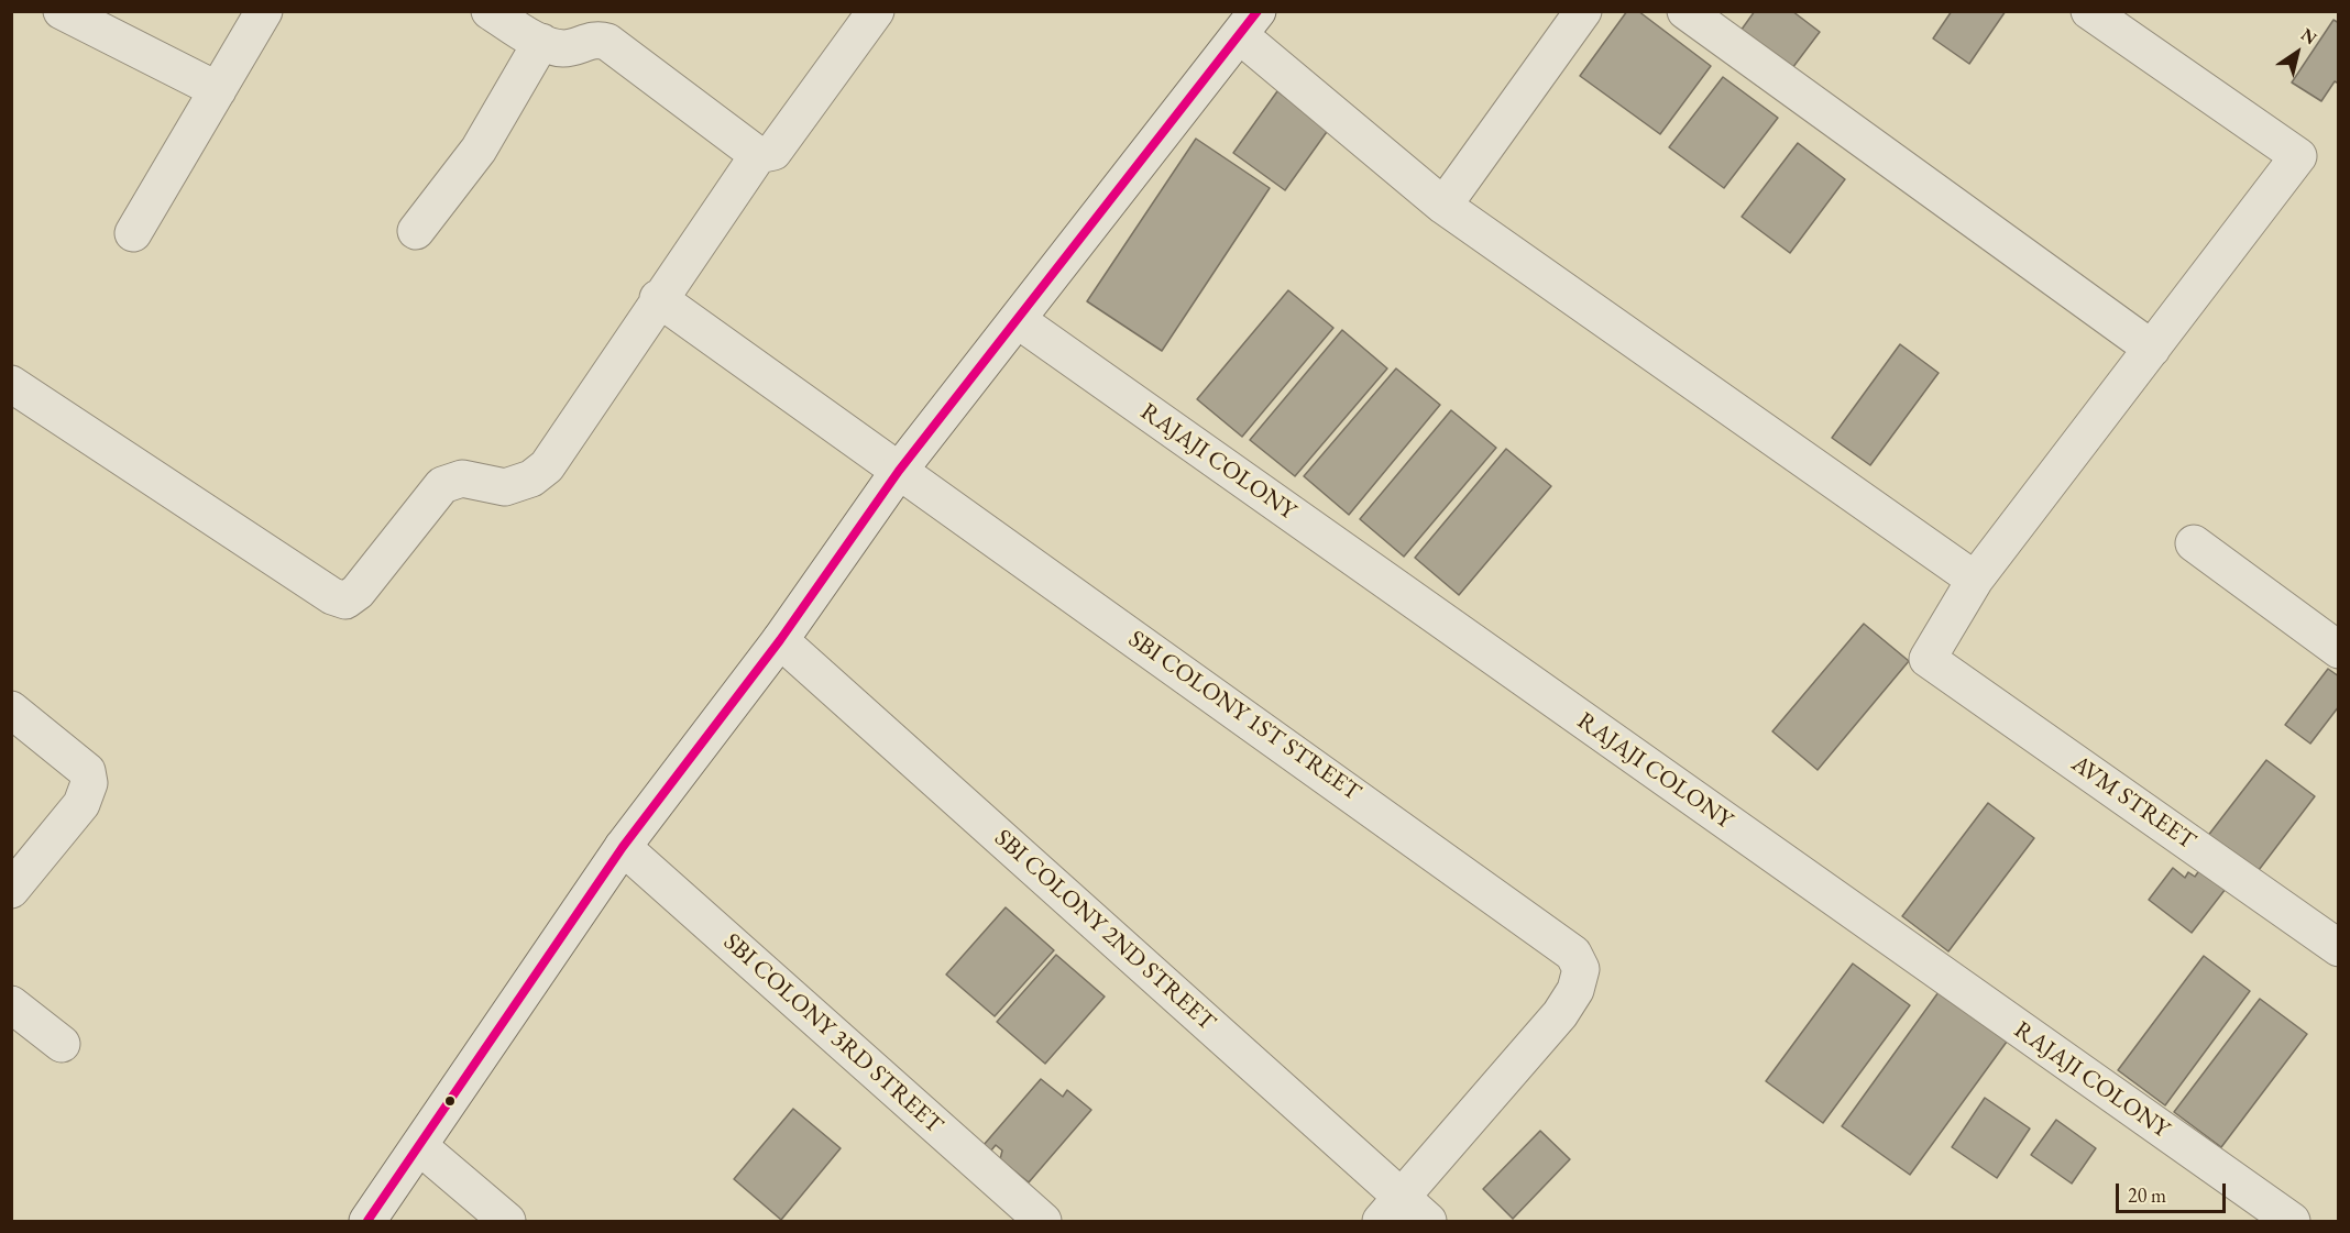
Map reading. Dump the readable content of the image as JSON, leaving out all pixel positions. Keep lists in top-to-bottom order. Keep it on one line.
{"streets":{"street":["RAJAJI COLONY","SBI COLONY 1ST STREET","AVM STREET","SBI COLONY 2ND STREET","SBI COLONY 3RD STREET"]},"crossings":[["SBI COLONY 1ST STREET","SBI COLONY 2ND STREET"]],"scale_bar":"20 m","north":"top right"}
